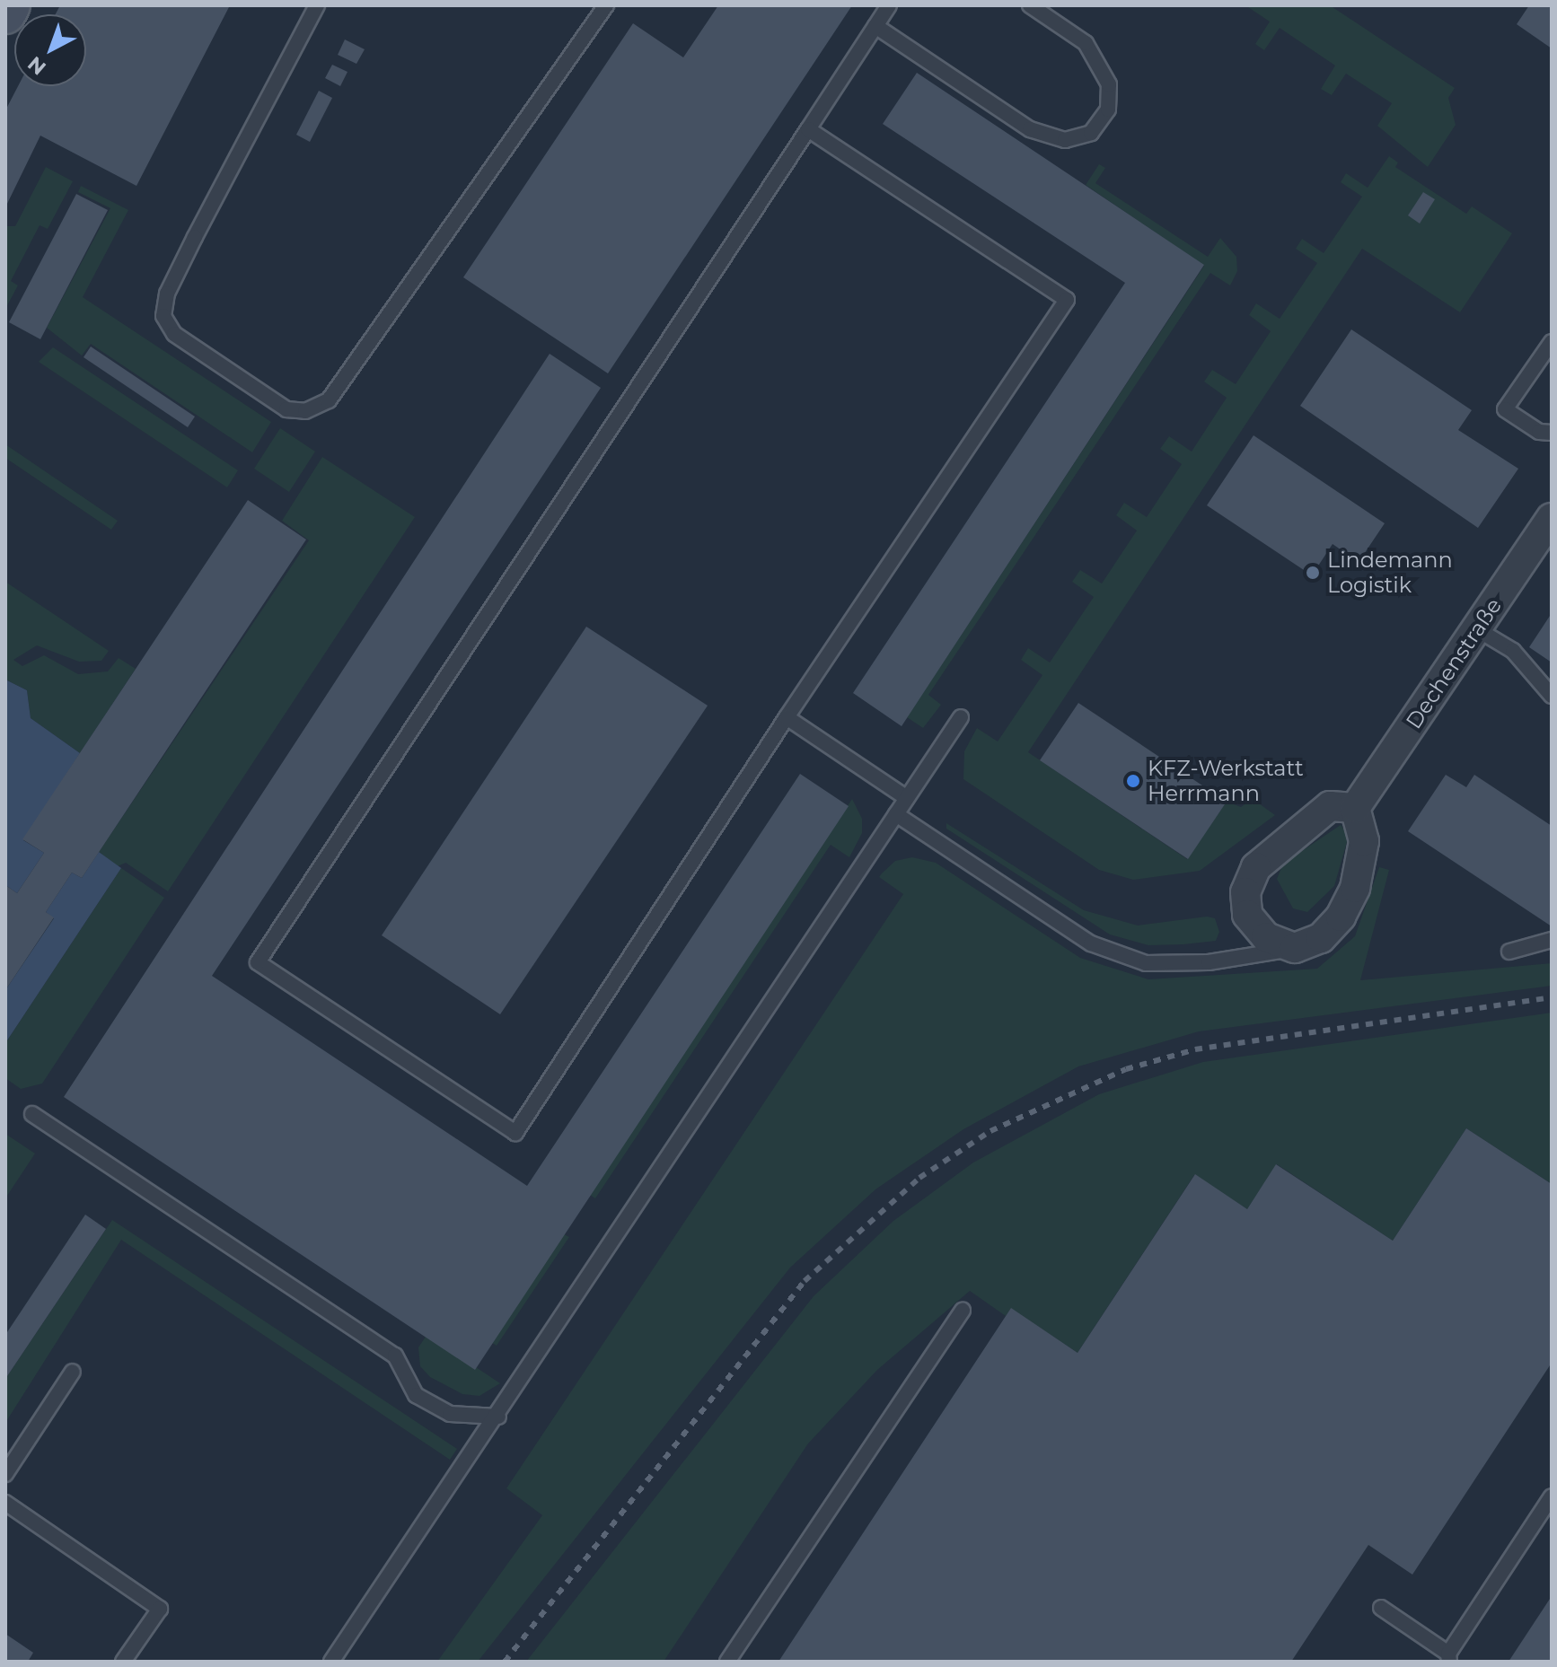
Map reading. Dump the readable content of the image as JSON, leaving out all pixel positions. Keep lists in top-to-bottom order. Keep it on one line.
{"streets":{"street":["Dechenstraße"]},"places":["Lindemann Logistik","KFZ-Werkstatt Herrmann"],"north":"bottom left"}
